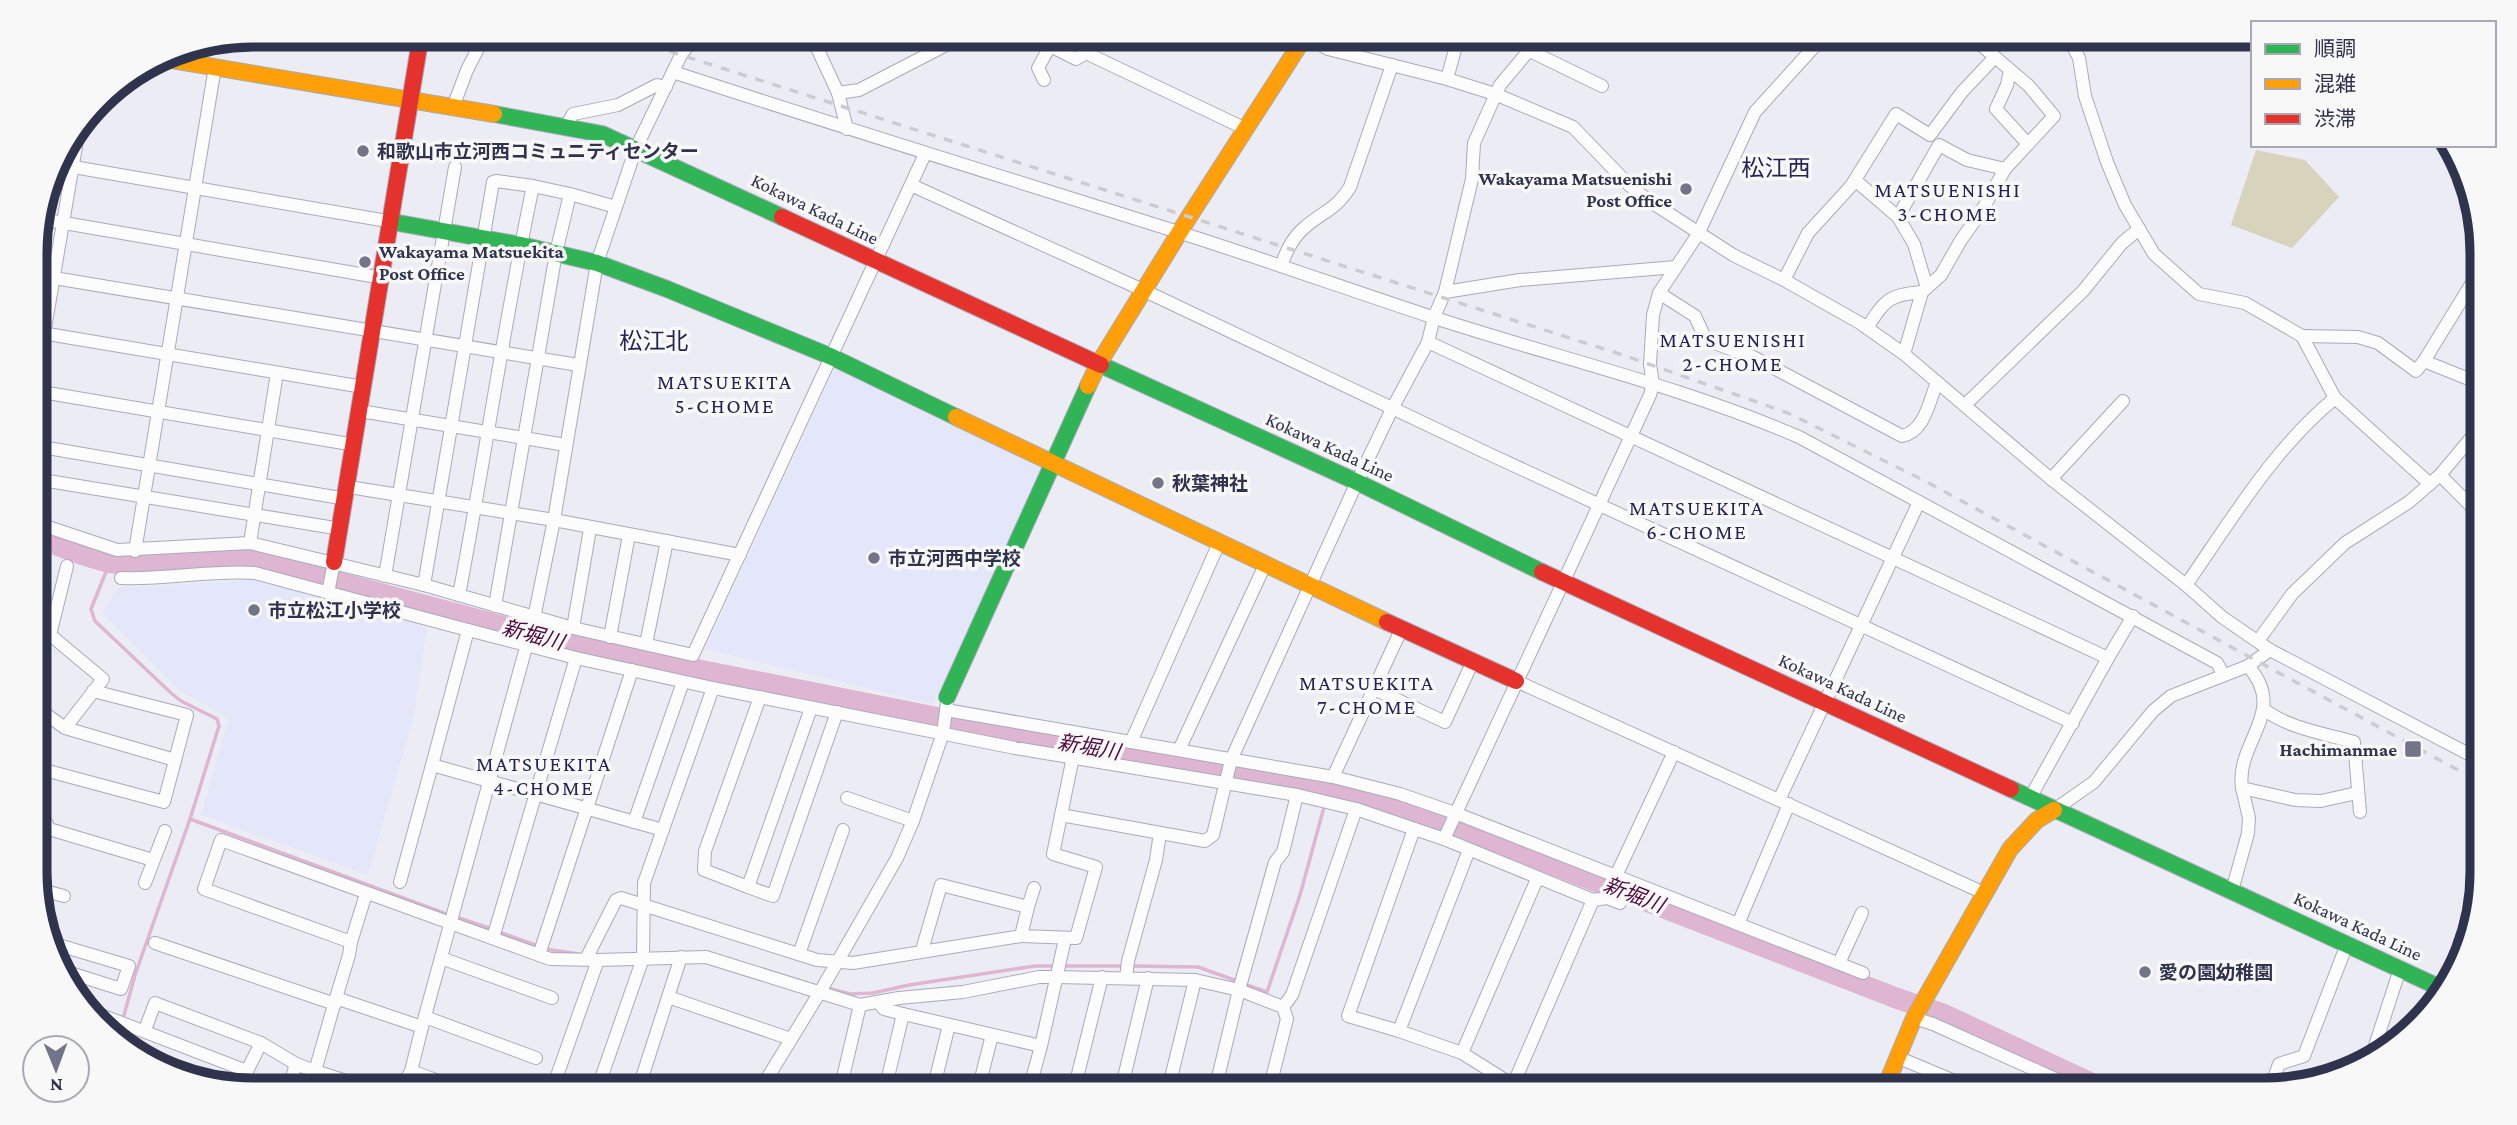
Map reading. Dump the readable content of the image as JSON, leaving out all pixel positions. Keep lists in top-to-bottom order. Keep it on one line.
{"streets":{"street":["Kokawa Kada Line"]},"districts":["松江西","MATSUENISHI 3-CHOME","MATSUENISHI 2-CHOME","松江北","MATSUEKITA 5-CHOME","MATSUEKITA 6-CHOME","MATSUEKITA 7-CHOME","MATSUEKITA 4-CHOME"],"water":["新堀川"],"places":{"other":["和歌山市立河西コミュニティセンター","Wakayama Matsuenishi Post Office","Wakayama Matsuekita Post Office","秋葉神社","市立河西中学校","市立松江小学校","愛の園幼稚園"],"transit":["Hachimanmae"]},"legend":["順調","混雑","渋滞"],"north":"bottom"}
